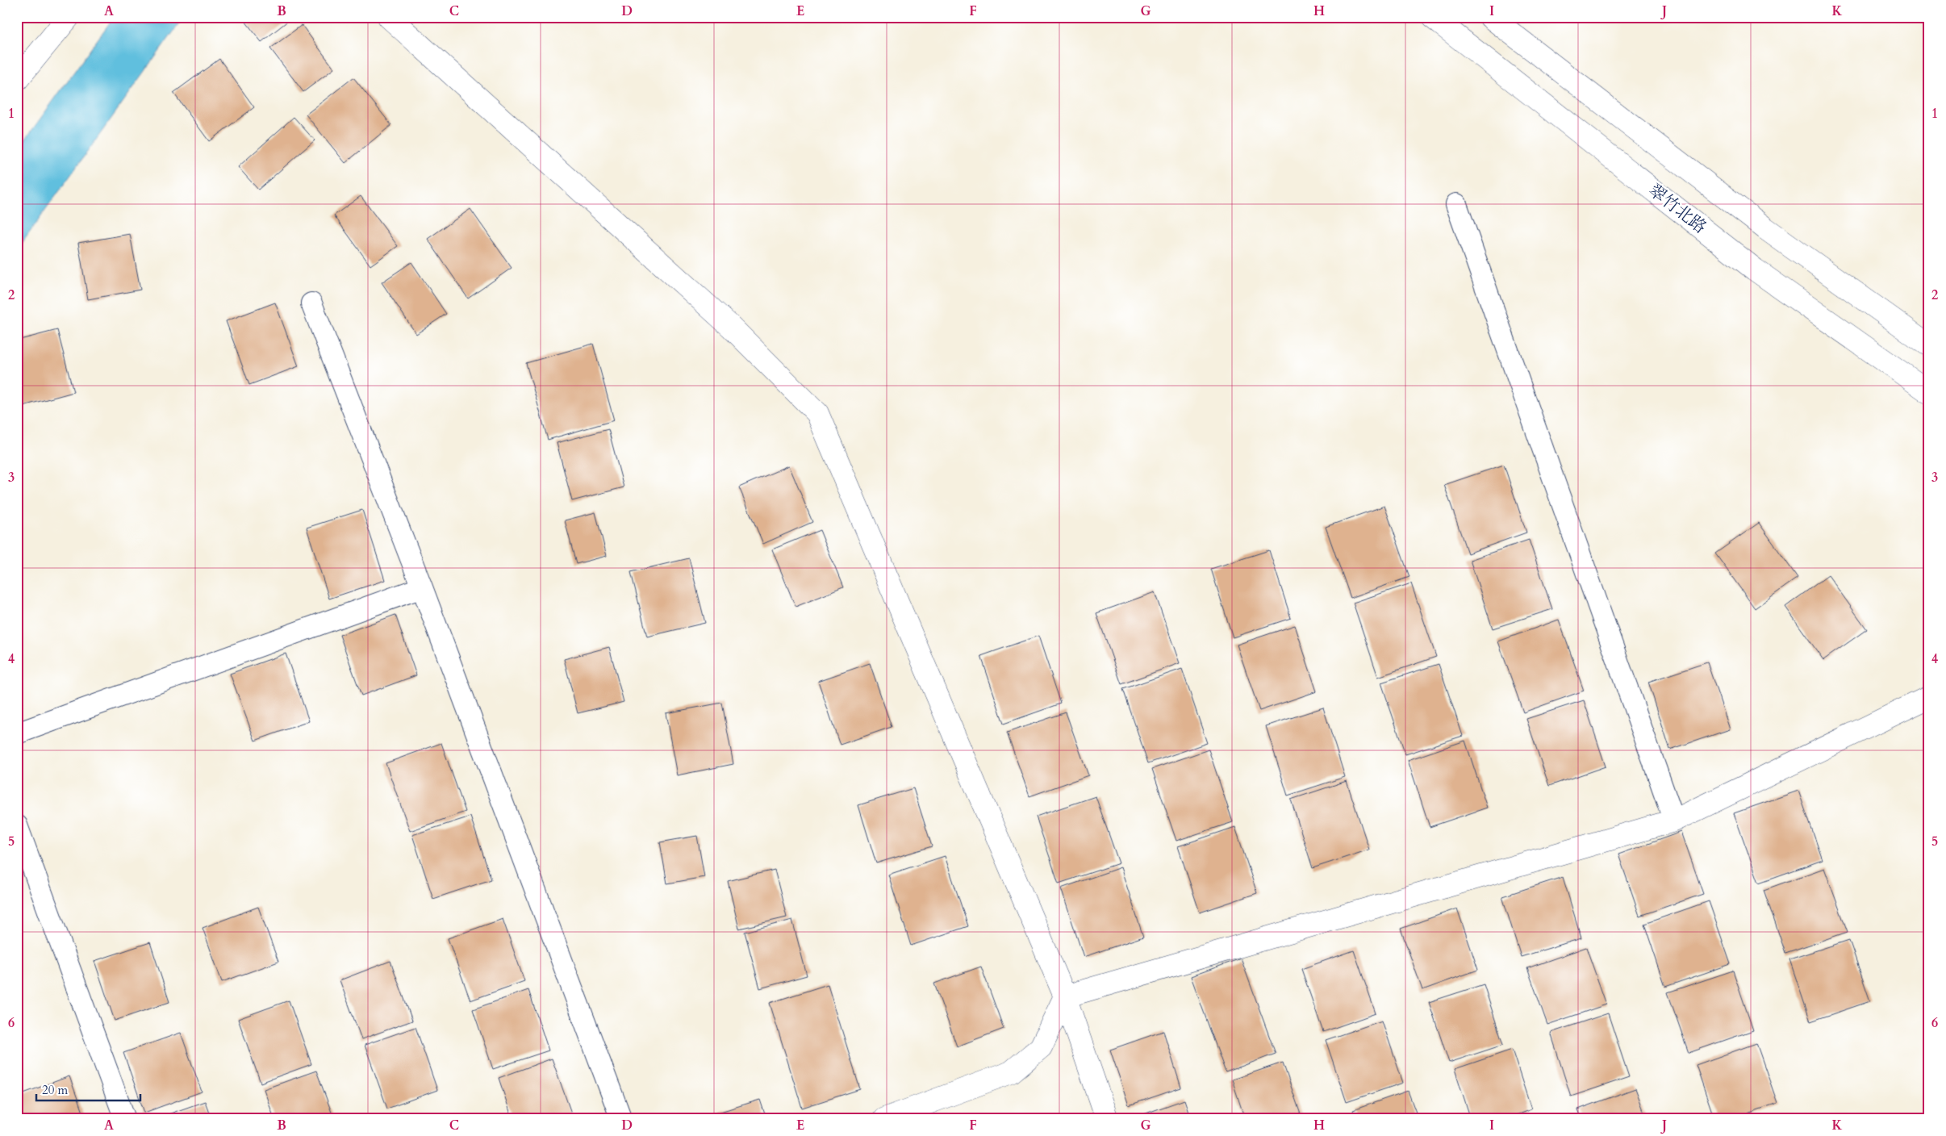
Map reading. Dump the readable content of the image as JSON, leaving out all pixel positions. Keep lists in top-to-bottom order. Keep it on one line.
{"streets":{"street":["翠竹北路"]},"scale_bar":"20 m","grid":{"columns":["A","B","C","D","E","F","G","H","I","J","K"],"rows":["1","2","3","4","5","6"]}}
